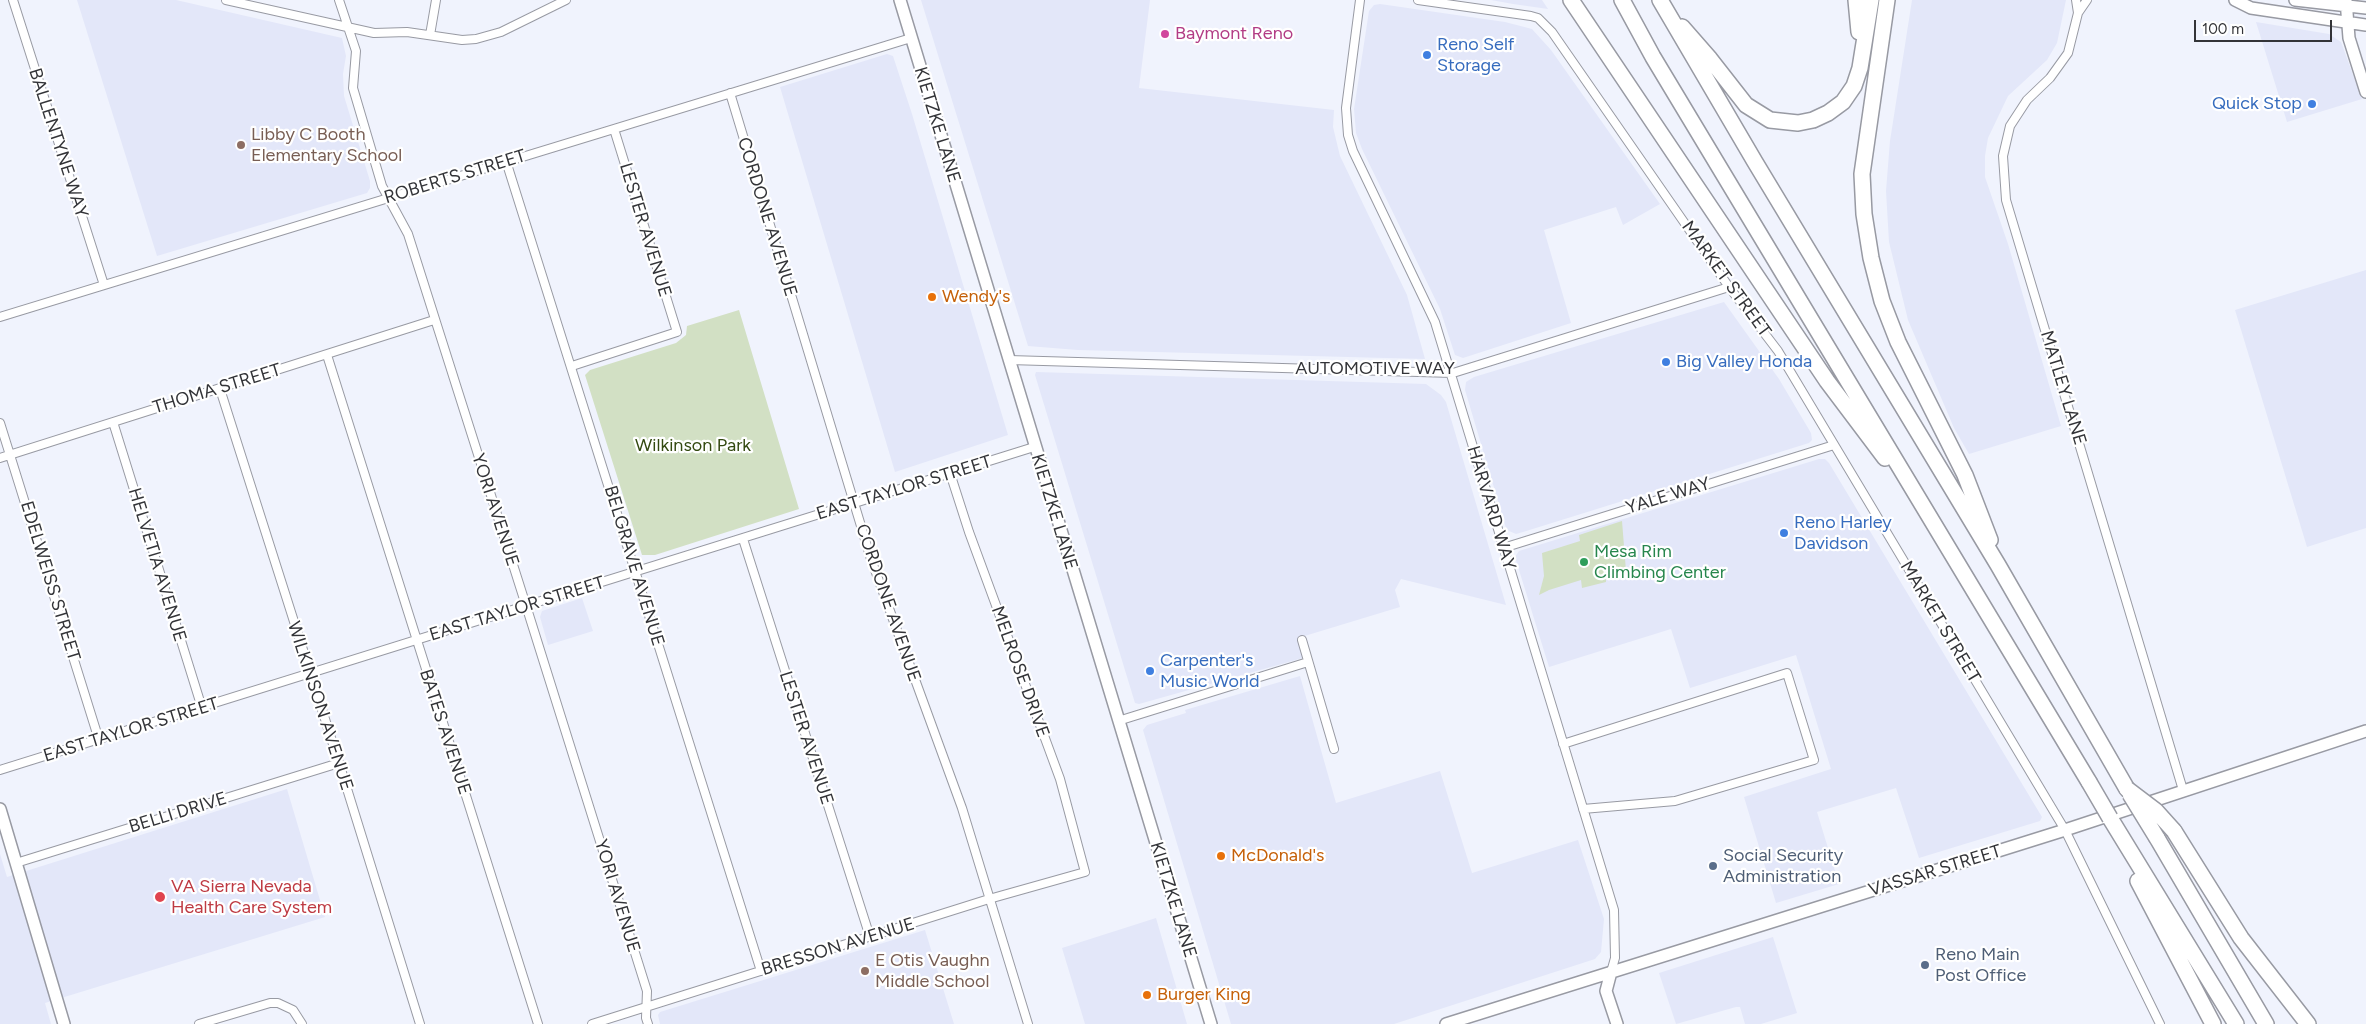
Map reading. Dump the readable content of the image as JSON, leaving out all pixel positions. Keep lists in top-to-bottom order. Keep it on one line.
{"streets":{"main road":["KIETZKE LANE","HARVARD WAY","VASSAR STREET"],"street":["BALLENTYNE WAY","ROBERTS STREET","CORDONE AVENUE","LESTER AVENUE","MARKET STREET","AUTOMOTIVE WAY","MATLEY LANE","THOMA STREET","EAST TAYLOR STREET","YALE WAY","YORI AVENUE","HELVETIA AVENUE","BELGRAVE AVENUE","EDELWEISS STREET","MELROSE DRIVE","WILKINSON AVENUE","BATES AVENUE","BELLI DRIVE","BRESSON AVENUE"]},"crossings":[["KIETZKE LANE","ROBERTS STREET"],["KIETZKE LANE","AUTOMOTIVE WAY"],["KIETZKE LANE","EAST TAYLOR STREET"],["BALLENTYNE WAY","ROBERTS STREET"],["ROBERTS STREET","CORDONE AVENUE"],["ROBERTS STREET","LESTER AVENUE"],["ROBERTS STREET","YORI AVENUE"],["ROBERTS STREET","BELGRAVE AVENUE"],["CORDONE AVENUE","EAST TAYLOR STREET"],["CORDONE AVENUE","BRESSON AVENUE"],["LESTER AVENUE","EAST TAYLOR STREET"],["LESTER AVENUE","BELGRAVE AVENUE"],["LESTER AVENUE","BRESSON AVENUE"],["MARKET STREET","AUTOMOTIVE WAY"],["MARKET STREET","YALE WAY"],["MARKET STREET","VASSAR STREET"],["AUTOMOTIVE WAY","HARVARD WAY"],["MATLEY LANE","VASSAR STREET"],["THOMA STREET","YORI AVENUE"],["THOMA STREET","HELVETIA AVENUE"],["THOMA STREET","EDELWEISS STREET"],["THOMA STREET","WILKINSON AVENUE"],["THOMA STREET","BATES AVENUE"],["EAST TAYLOR STREET","YORI AVENUE"],["EAST TAYLOR STREET","HELVETIA AVENUE"],["EAST TAYLOR STREET","BELGRAVE AVENUE"],["EAST TAYLOR STREET","EDELWEISS STREET"],["EAST TAYLOR STREET","MELROSE DRIVE"],["EAST TAYLOR STREET","WILKINSON AVENUE"],["EAST TAYLOR STREET","BATES AVENUE"],["YALE WAY","HARVARD WAY"],["HARVARD WAY","VASSAR STREET"],["YORI AVENUE","BRESSON AVENUE"],["BELGRAVE AVENUE","BRESSON AVENUE"],["MELROSE DRIVE","BRESSON AVENUE"],["WILKINSON AVENUE","BELLI DRIVE"]],"parks":["Wilkinson Park"],"places":["Baymont Reno","Reno Self Storage","Quick Stop","Libby C Booth Elementary School","Wendy's","Big Valley Honda","Reno Harley Davidson","Mesa Rim Climbing Center","Carpenter's Music World","McDonald's","Social Security Administration","VA Sierra Nevada Health Care System","Reno Main Post Office","E Otis Vaughn Middle School","Burger King"],"scale_bar":"100 m"}
